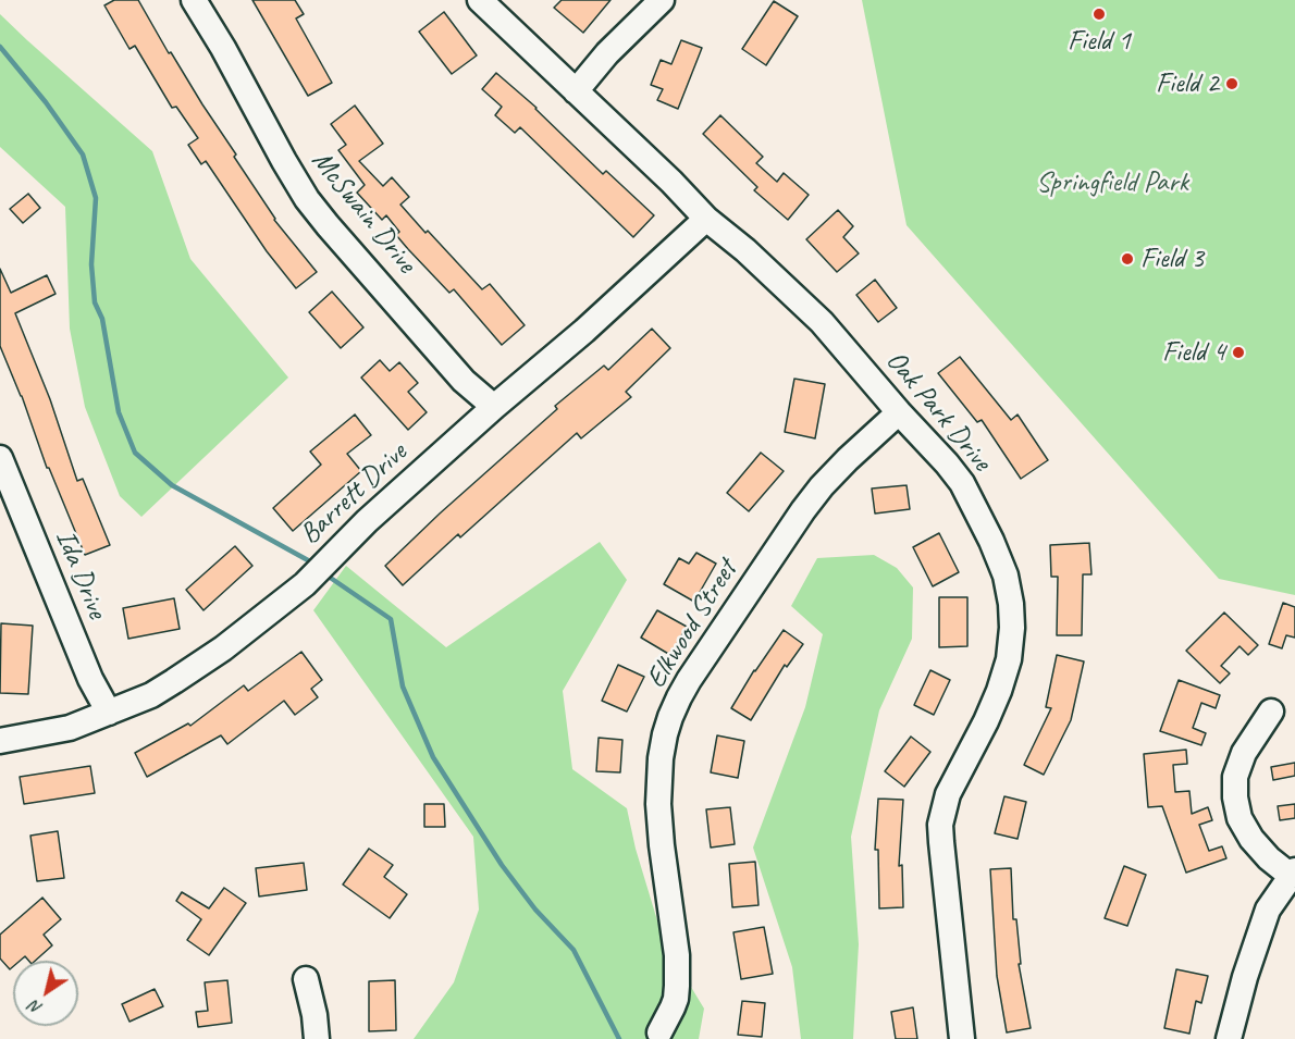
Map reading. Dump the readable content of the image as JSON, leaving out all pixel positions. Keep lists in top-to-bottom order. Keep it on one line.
{"streets":{"street":["McSwain Drive","Oak Park Drive","Barrett Drive","Ida Drive","Elkwood Street"]},"crossings":[["McSwain Drive","Barrett Drive"],["Oak Park Drive","Barrett Drive"],["Oak Park Drive","Elkwood Street"],["Barrett Drive","Ida Drive"]],"parks":["Springfield Park"],"places":["Field 1","Field 2","Field 3","Field 4"],"north":"bottom left"}
